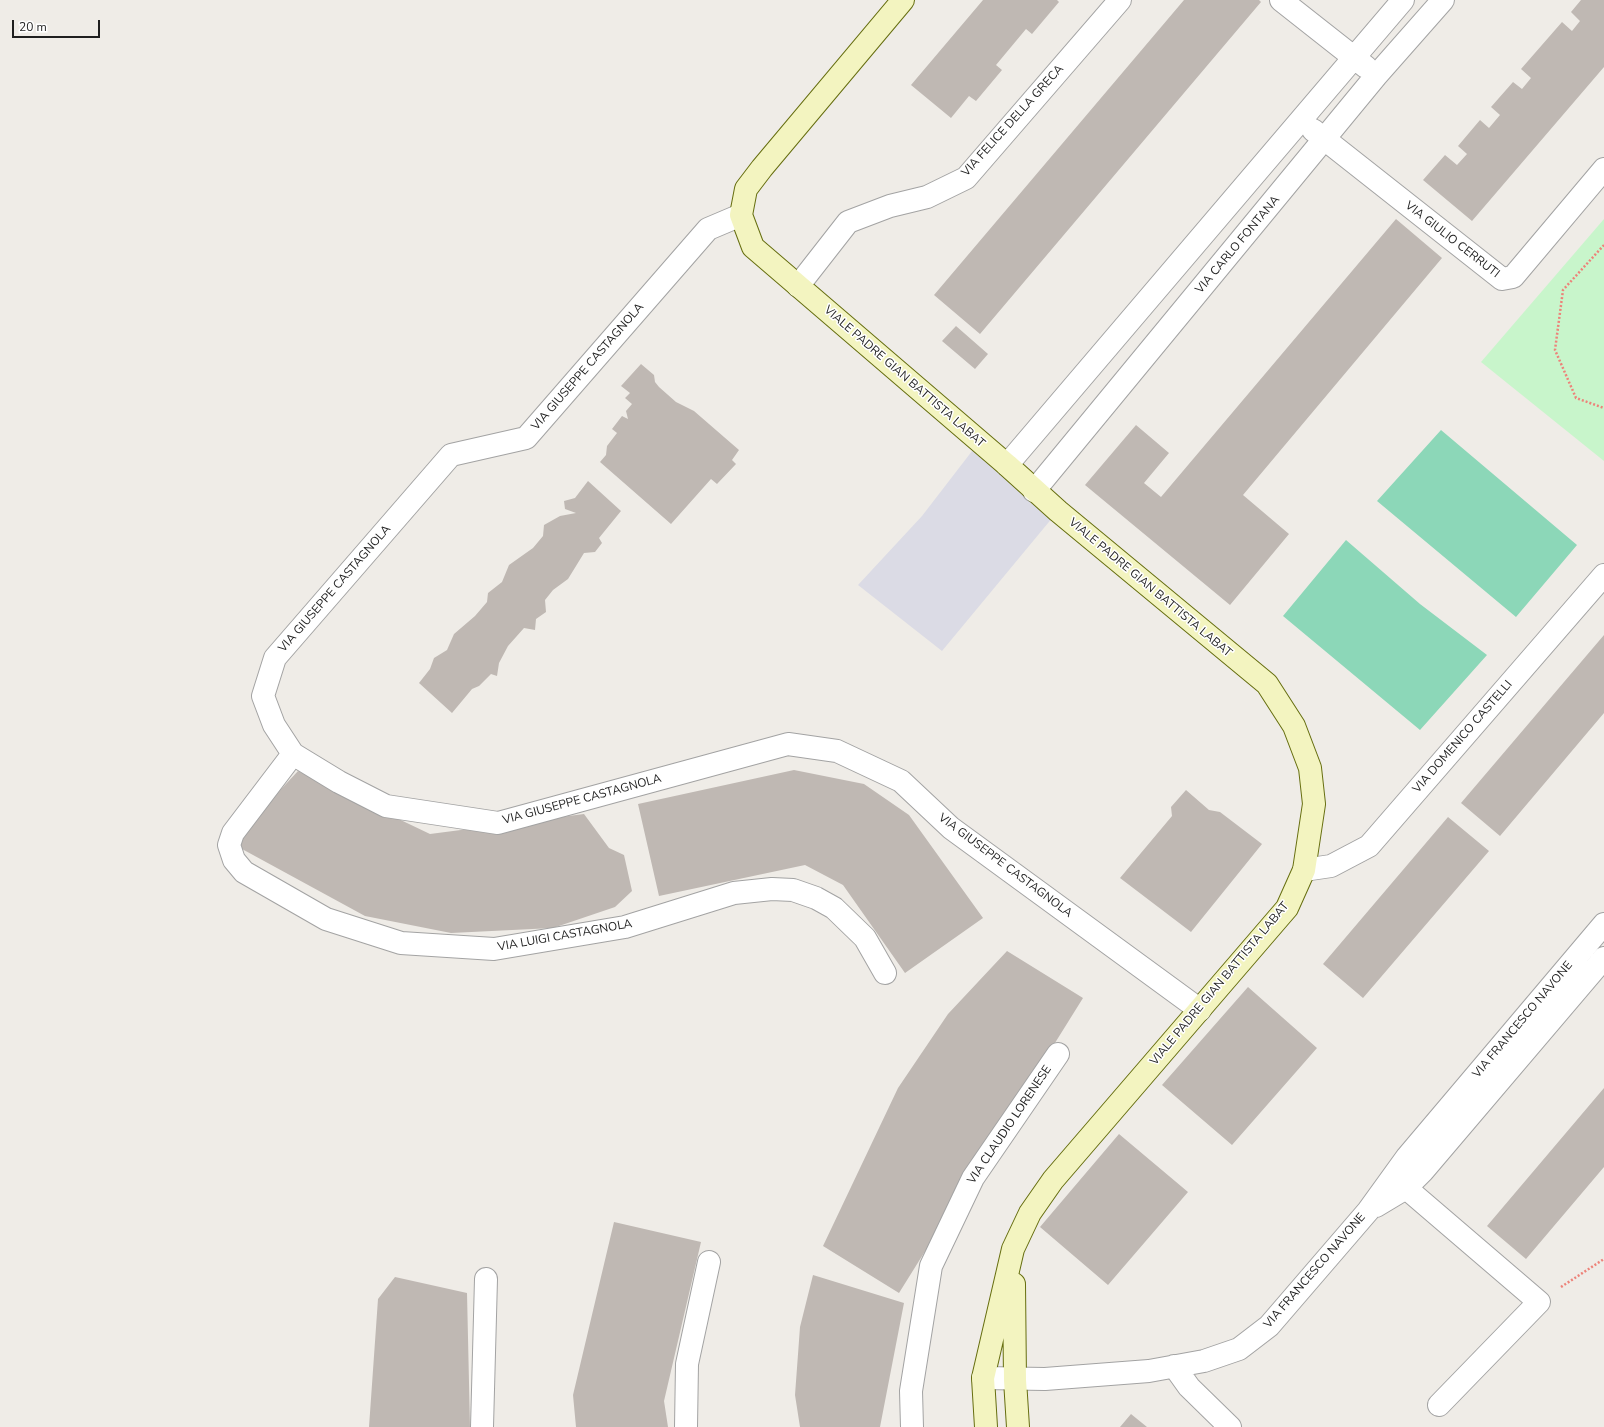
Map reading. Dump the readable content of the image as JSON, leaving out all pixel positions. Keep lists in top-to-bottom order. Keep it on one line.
{"streets":{"street":["VIA FELICE DELLA GRECA","VIA GIULIO CERRUTI","VIA CARLO FONTANA","VIA GIUSEPPE CASTAGNOLA","VIALE PADRE GIAN BATTISTA LABAT","VIA DOMENICO CASTELLI","VIA LUIGI CASTAGNOLA","VIA FRANCESCO NAVONE","VIA CLAUDIO LORENESE"]},"crossings":[["VIA FELICE DELLA GRECA","VIALE PADRE GIAN BATTISTA LABAT"],["VIA GIULIO CERRUTI","VIA CARLO FONTANA"],["VIA CARLO FONTANA","VIALE PADRE GIAN BATTISTA LABAT"],["VIA GIUSEPPE CASTAGNOLA","VIALE PADRE GIAN BATTISTA LABAT"],["VIA GIUSEPPE CASTAGNOLA","VIA LUIGI CASTAGNOLA"],["VIALE PADRE GIAN BATTISTA LABAT","VIA DOMENICO CASTELLI"],["VIALE PADRE GIAN BATTISTA LABAT","VIA FRANCESCO NAVONE"]],"scale_bar":"20 m"}
